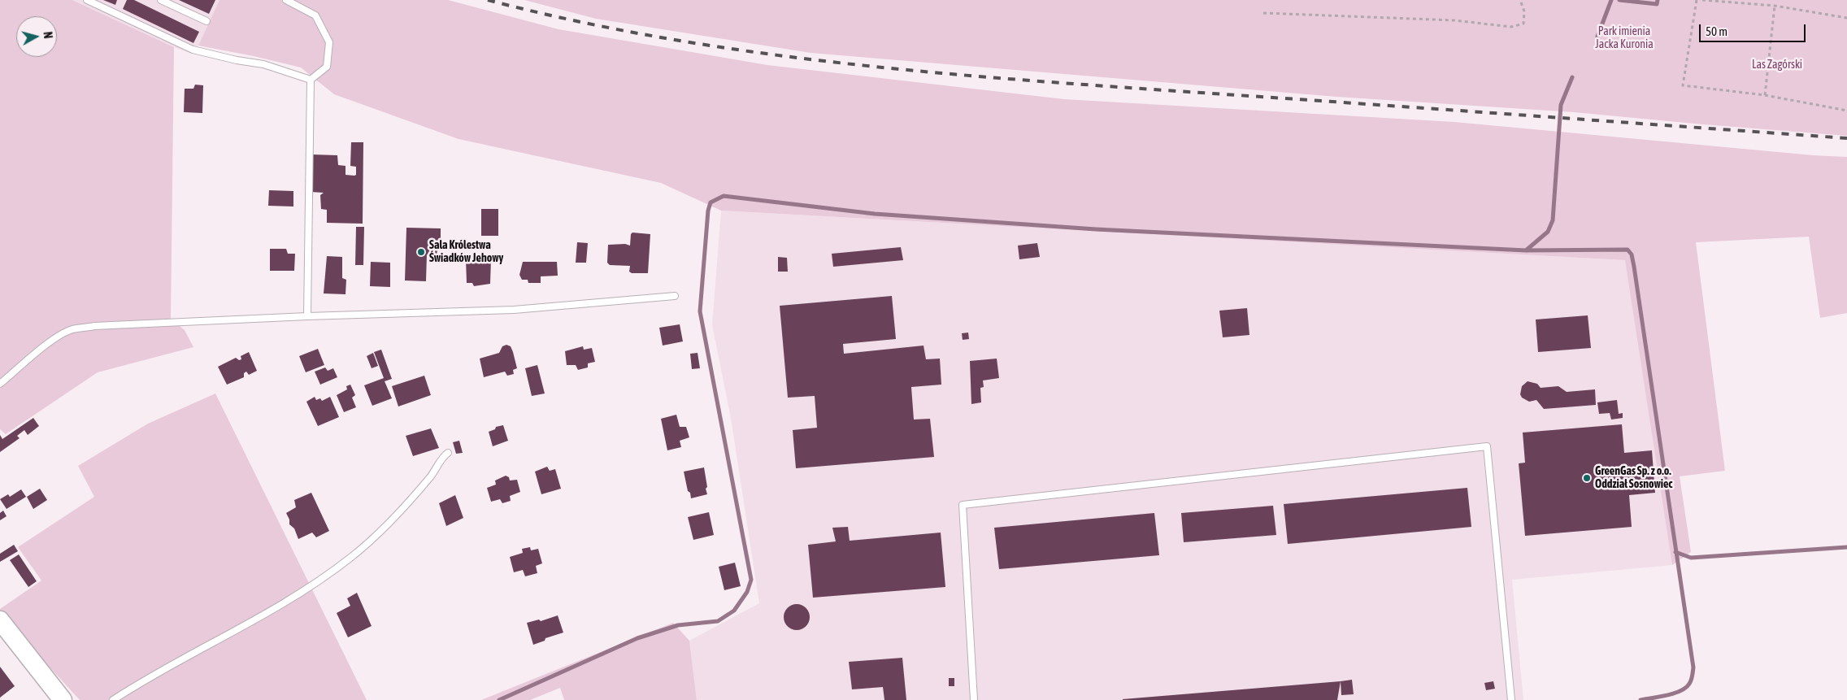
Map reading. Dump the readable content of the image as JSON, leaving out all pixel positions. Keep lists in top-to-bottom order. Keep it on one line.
{"parks":["Park imienia Jacka Kuronia","Las Zagórski"],"places":["Sala Królestwa Świadków Jehowy","GreenGas Sp. z o.o. Oddział Sosnowiec"],"scale_bar":"50 m","north":"right"}
